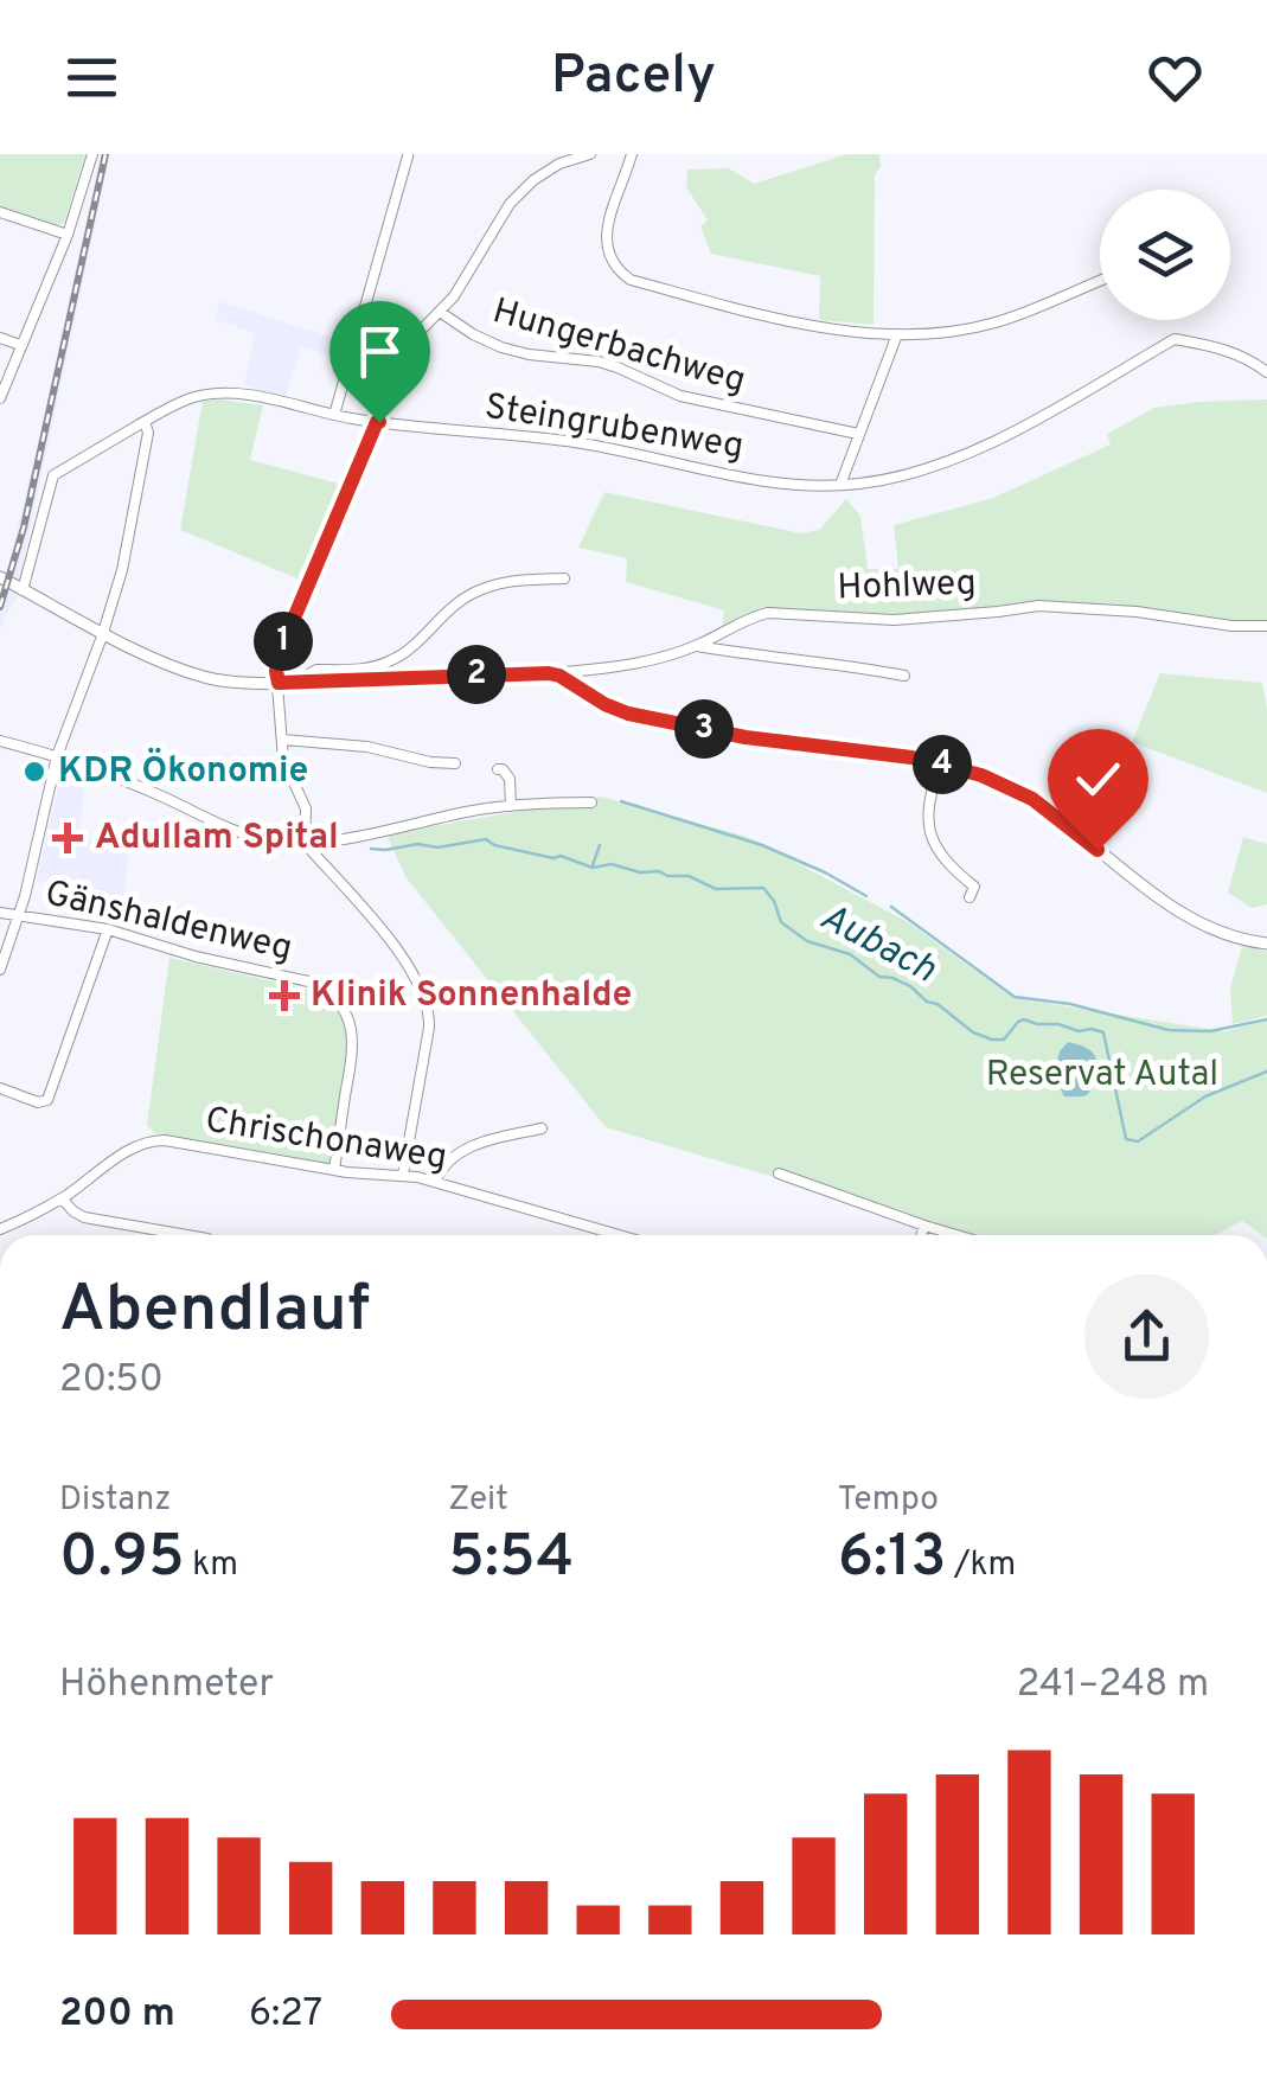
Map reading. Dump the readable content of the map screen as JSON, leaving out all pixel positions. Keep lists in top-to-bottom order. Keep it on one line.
{"streets":{"street":["Hungerbachweg","Steingrubenweg","Hohlweg","Gänshaldenweg","Chrischonaweg"]},"crossings":[["Gänshaldenweg","Chrischonaweg"]],"water":["Aubach"],"parks":["Reservat Autal"],"places":{"other":["KDR Ökonomie"],"health":["Adullam Spital","Klinik Sonnenhalde"]},"page":{"header":"Pacely","pins":["1","2","3","4"],"heading":["Abendlauf","20:50"],"stats":[["Distanz","0.95 km"],["Zeit","5:54"],["Tempo","6:13 /km"]],"chart":["Höhenmeter","241–248 m"],"list":[{"name":"200 m","note":"6:27"}]}}
